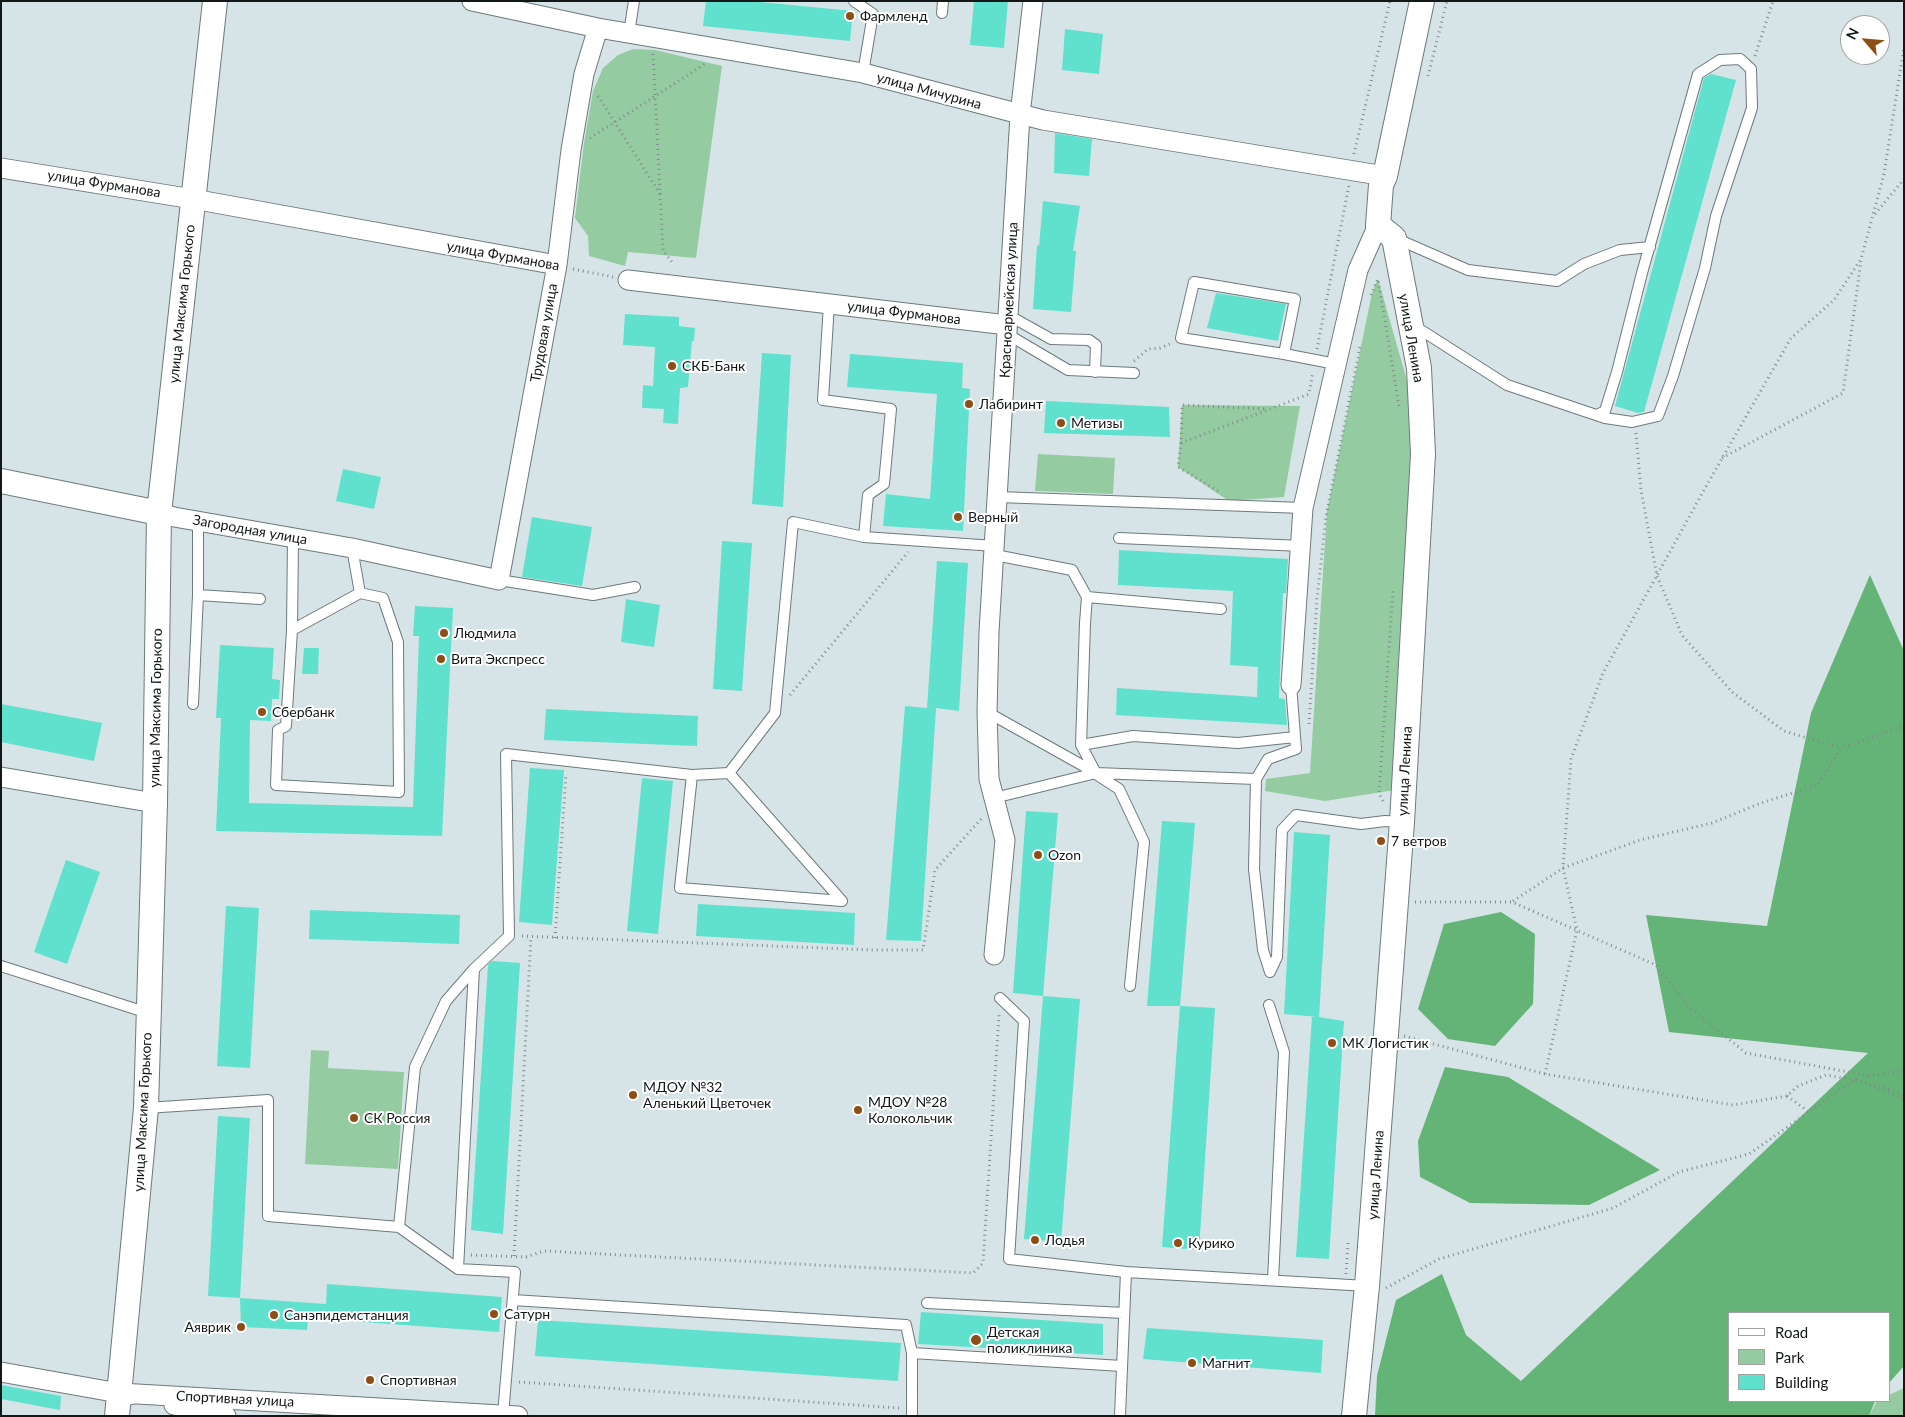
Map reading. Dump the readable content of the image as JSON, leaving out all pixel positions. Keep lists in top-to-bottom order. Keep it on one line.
{"streets":{"street":["улица Мичурина","улица Фурманова","Красноармейская улица","улица Максима Горького","Трудовая улица","улица Ленина","Загородная улица","Спортивная улица"]},"crossings":[["улица Мичурина","Красноармейская улица"],["улица Мичурина","Трудовая улица"],["улица Мичурина","улица Ленина"],["улица Фурманова","Красноармейская улица"],["улица Фурманова","улица Максима Горького"],["улица Фурманова","Трудовая улица"],["улица Максима Горького","Загородная улица"],["улица Максима Горького","Спортивная улица"],["Трудовая улица","Загородная улица"]],"places":["Фармленд","СКБ-Банк","Лабиринт","Метизы","Верный","Людмила","Вита Экспресс","Сбербанк","7 ветров","Ozon","МК Логистик","МДОУ №32 Аленький Цветочек","МДОУ №28 Колокольчик","СК Россия","Лодья","Курико","Сатурн","Санэпидемстанция","Аяврик","Детская поликлиника","Магнит","Спортивная"],"legend":["Road","Park","Building"],"north":"top left"}
